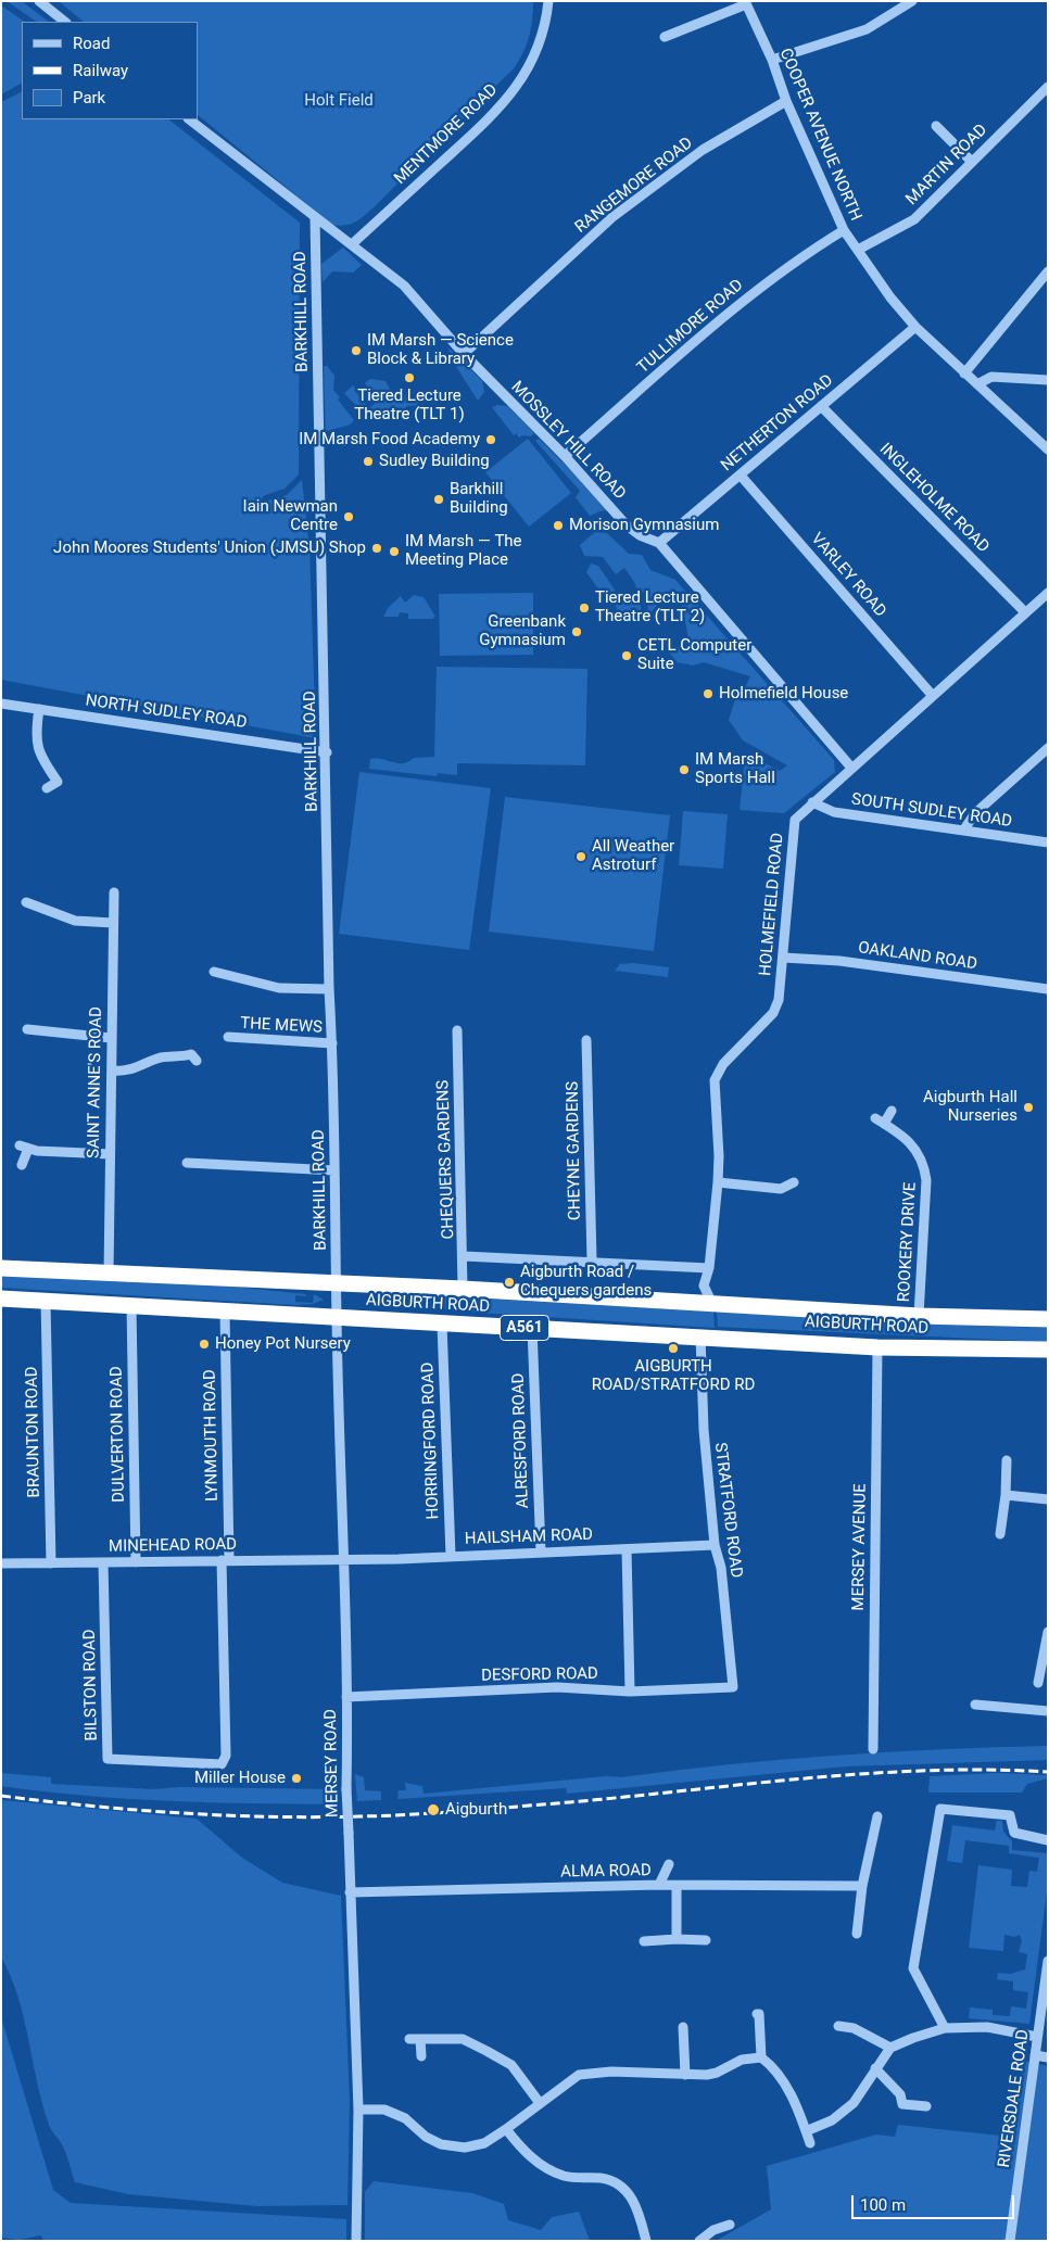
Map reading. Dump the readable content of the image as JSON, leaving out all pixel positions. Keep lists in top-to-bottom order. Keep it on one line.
{"streets":{"highway":["AIGBURTH ROAD","A561"],"street":["MENTMORE ROAD","COOPER AVENUE NORTH","MARTIN ROAD","RANGEMORE ROAD","BARKHILL ROAD","TULLIMORE ROAD","NETHERTON ROAD","MOSSLEY HILL ROAD","INGLEHOLME ROAD","VARLEY ROAD","NORTH SUDLEY ROAD","SOUTH SUDLEY ROAD","HOLMEFIELD ROAD","OAKLAND ROAD","THE MEWS","SAINT ANNE'S ROAD","CHEYNE GARDENS","CHEQUERS GARDENS","ROOKERY DRIVE","BRAUNTON ROAD","DULVERTON ROAD","LYNMOUTH ROAD","HORRINGFORD ROAD","ALRESFORD ROAD","STRATFORD ROAD","HAILSHAM ROAD","MINEHEAD ROAD","MERSEY AVENUE","DESFORD ROAD","BILSTON ROAD","MERSEY ROAD","ALMA ROAD","RIVERSDALE ROAD"]},"crossings":[["MENTMORE ROAD","MOSSLEY HILL ROAD"],["COOPER AVENUE NORTH","MARTIN ROAD"],["COOPER AVENUE NORTH","RANGEMORE ROAD"],["COOPER AVENUE NORTH","TULLIMORE ROAD"],["COOPER AVENUE NORTH","NETHERTON ROAD"],["RANGEMORE ROAD","MOSSLEY HILL ROAD"],["BARKHILL ROAD","MOSSLEY HILL ROAD"],["BARKHILL ROAD","NORTH SUDLEY ROAD"],["BARKHILL ROAD","THE MEWS"],["BARKHILL ROAD","AIGBURTH ROAD"],["BARKHILL ROAD","MERSEY ROAD"],["TULLIMORE ROAD","MOSSLEY HILL ROAD"],["NETHERTON ROAD","MOSSLEY HILL ROAD"],["NETHERTON ROAD","INGLEHOLME ROAD"],["NETHERTON ROAD","VARLEY ROAD"],["MOSSLEY HILL ROAD","HOLMEFIELD ROAD"],["INGLEHOLME ROAD","HOLMEFIELD ROAD"],["VARLEY ROAD","HOLMEFIELD ROAD"],["SOUTH SUDLEY ROAD","HOLMEFIELD ROAD"],["HOLMEFIELD ROAD","OAKLAND ROAD"],["HOLMEFIELD ROAD","AIGBURTH ROAD"],["SAINT ANNE'S ROAD","AIGBURTH ROAD"],["CHEQUERS GARDENS","AIGBURTH ROAD"],["ROOKERY DRIVE","AIGBURTH ROAD"],["AIGBURTH ROAD","BRAUNTON ROAD"],["AIGBURTH ROAD","DULVERTON ROAD"],["AIGBURTH ROAD","LYNMOUTH ROAD"],["AIGBURTH ROAD","HORRINGFORD ROAD"],["AIGBURTH ROAD","ALRESFORD ROAD"],["AIGBURTH ROAD","STRATFORD ROAD"],["AIGBURTH ROAD","MERSEY AVENUE"],["AIGBURTH ROAD","MERSEY ROAD"],["BRAUNTON ROAD","MINEHEAD ROAD"],["DULVERTON ROAD","MINEHEAD ROAD"],["LYNMOUTH ROAD","MINEHEAD ROAD"],["LYNMOUTH ROAD","BILSTON ROAD"],["HORRINGFORD ROAD","HAILSHAM ROAD"],["ALRESFORD ROAD","HAILSHAM ROAD"],["STRATFORD ROAD","HAILSHAM ROAD"],["STRATFORD ROAD","DESFORD ROAD"],["HAILSHAM ROAD","MINEHEAD ROAD"],["HAILSHAM ROAD","MERSEY ROAD"],["MINEHEAD ROAD","BILSTON ROAD"],["MINEHEAD ROAD","MERSEY ROAD"],["DESFORD ROAD","MERSEY ROAD"],["MERSEY ROAD","ALMA ROAD"]],"parks":["Holt Field"],"places":["IM Marsh — Science Block & Library","Tiered Lecture Theatre (TLT 1)","IM Marsh Food Academy","Sudley Building","Barkhill Building","Iain Newman Centre","Morison Gymnasium","John Moores Students' Union (JMSU) Shop","IM Marsh — The Meeting Place","Tiered Lecture Theatre (TLT 2)","Greenbank Gymnasium","CETL Computer Suite","Holmefield House","IM Marsh Sports Hall","All Weather Astroturf","Aigburth Hall Nurseries","Aigburth Road / Chequers gardens","Honey Pot Nursery","AIGBURTH ROAD/STRATFORD RD","Miller House","Aigburth"],"legend":["Road","Railway","Park"],"scale_bar":"100 m"}
